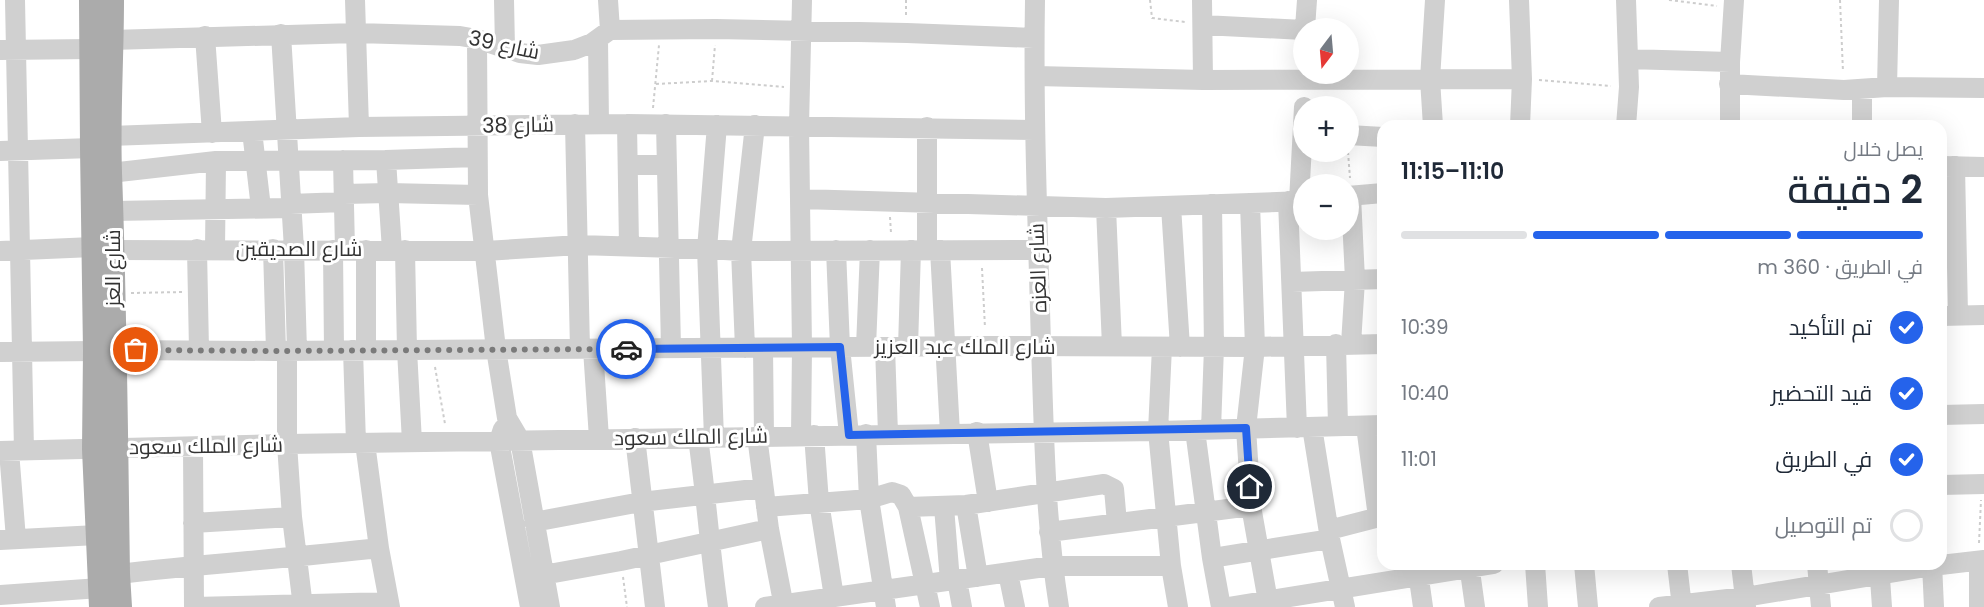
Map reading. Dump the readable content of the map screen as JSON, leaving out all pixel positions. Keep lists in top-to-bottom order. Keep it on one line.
{"streets":{"main road":["شارع العز"],"street":["شارع 39","شارع 38","شارع الصديقين","شارع العزه","شارع الملك عبد العزيز","شارع الملك سعود"]},"crossings":[["شارع 39","شارع العز"],["شارع 39","شارع العزه"],["شارع 38","شارع العز"],["شارع 38","شارع العزه"],["شارع الصديقين","شارع العز"],["شارع الصديقين","شارع العزه"],["شارع العز","شارع الملك عبد العزيز"],["شارع العز","شارع الملك سعود"],["شارع العزه","شارع الملك عبد العزيز"],["شارع العزه","شارع الملك سعود"]],"north":"bottom","page":{"map_buttons":["+","−"],"heading":["2 دقيقة","يصل خلال","11:10–11:15"],"bar":"في الطريق · 360 m","list":[["تم التأكيد","10:39"],["قيد التحضير","10:40"],["في الطريق","11:01"],"تم التوصيل"]}}
